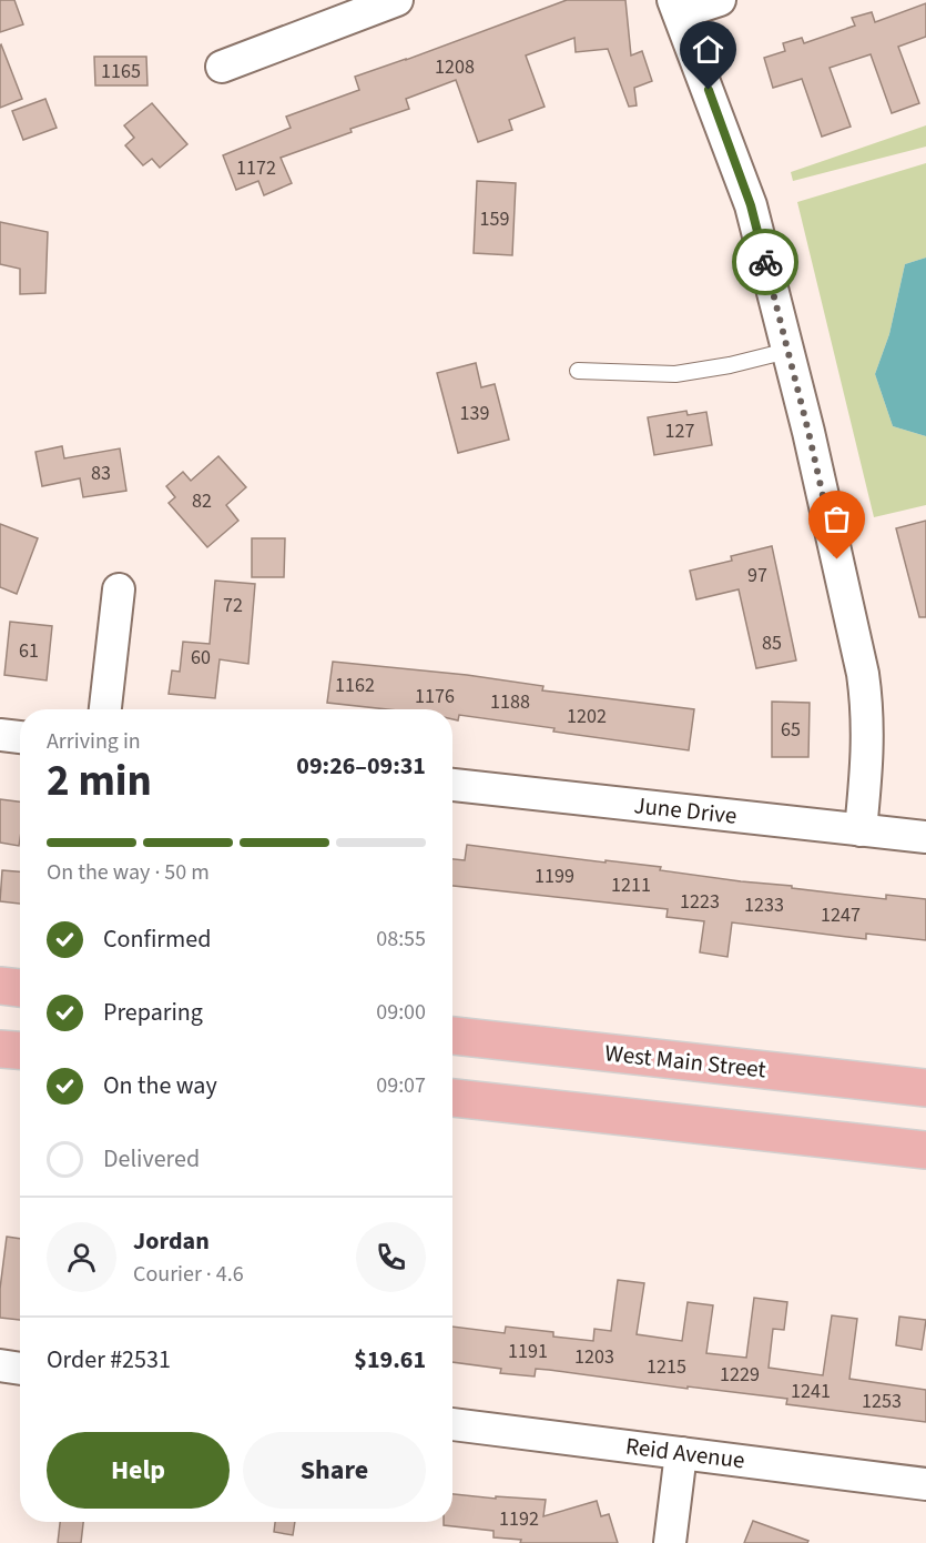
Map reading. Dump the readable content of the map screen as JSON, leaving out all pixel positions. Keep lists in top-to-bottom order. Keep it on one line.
{"streets":{"main road":["West Main Street"],"street":["June Drive","Reid Avenue"]},"house_numbers":["1208","1165","1172","159","139","127","83","82","97","72","85","61","60","1162","1176","1188","1202","65","1199","1211","1223","1233","1247","1191","1203","1215","1229","1241","1253","1192"],"page":{"heading":["2 min","Arriving in","09:26–09:31"],"panel":["Jordan","Courier · 4.6","Order #2531","$19.61"],"bar":"On the way · 50 m","list":[["Confirmed","08:55"],["Preparing","09:00"],["On the way","09:07"],"Delivered"],"buttons":["Help","Share"]}}
